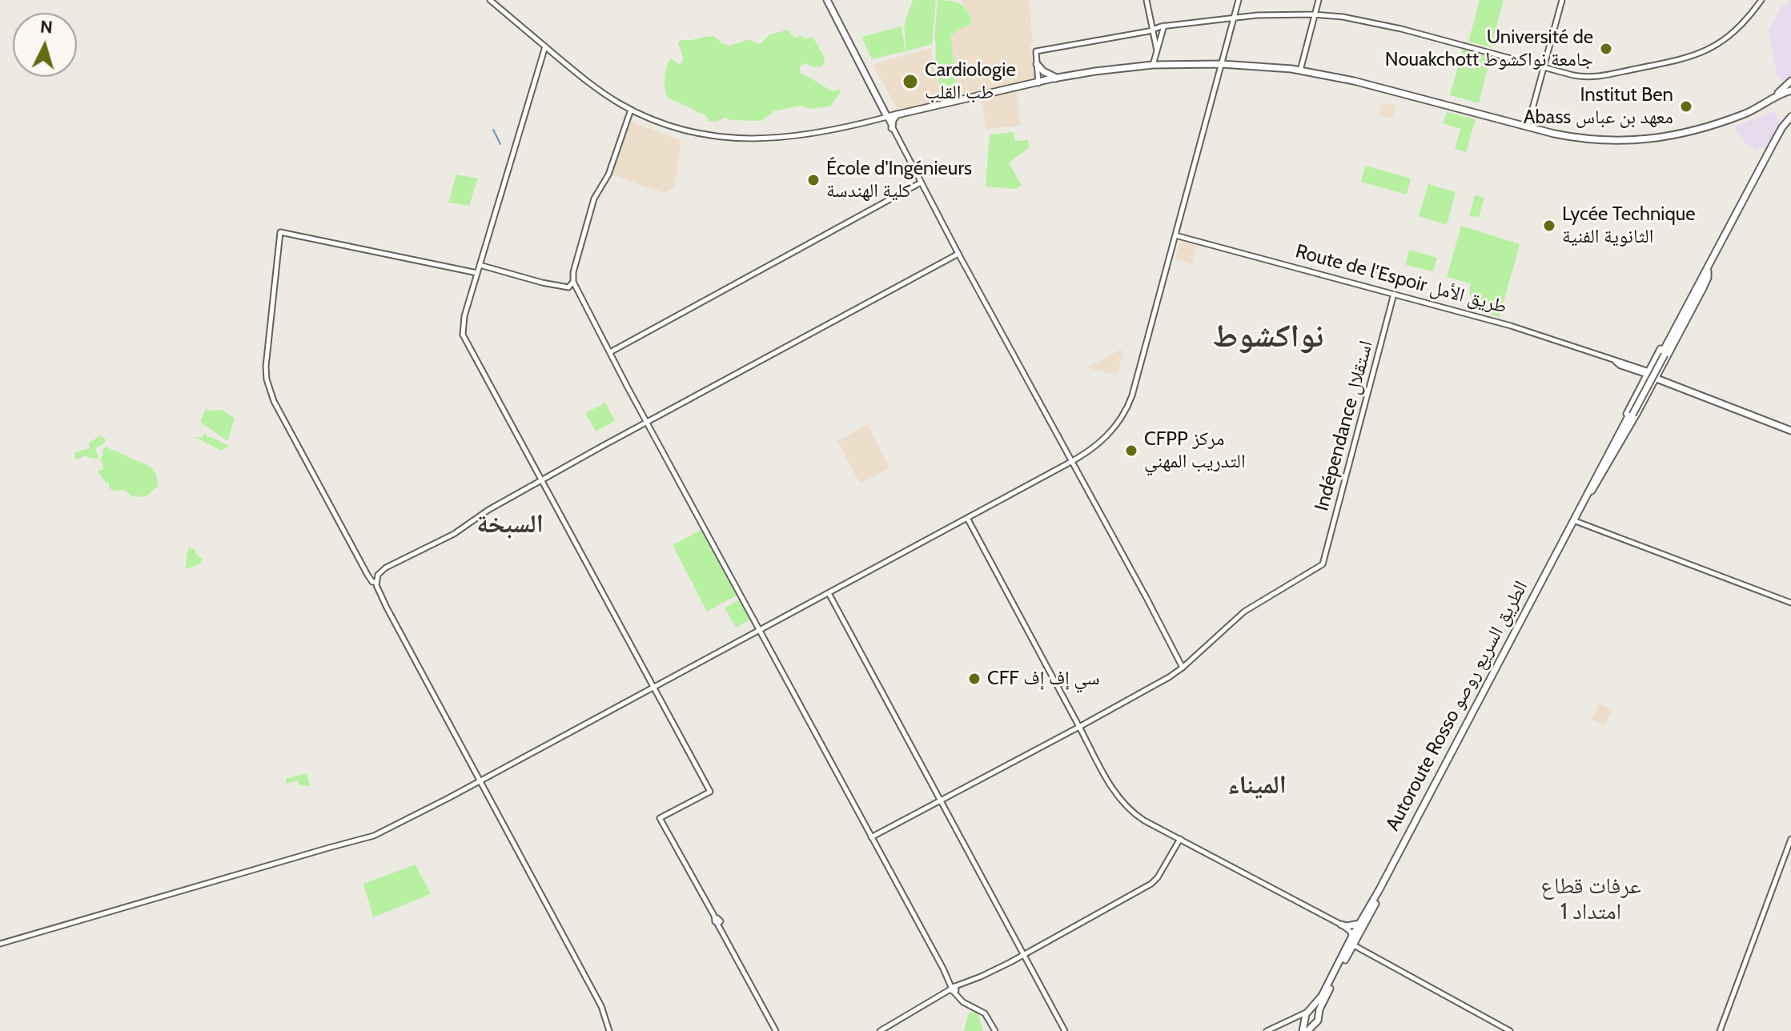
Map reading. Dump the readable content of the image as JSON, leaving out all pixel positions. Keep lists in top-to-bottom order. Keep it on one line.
{"streets":{"highway":["Route de l’Espoir طريق الأمل","Autoroute Rosso الطريق السريع روصو"],"street":["Indépendance استقلال"]},"crossings":[["Route de l’Espoir طريق الأمل","Indépendance استقلال"]],"districts":["نواكشوط","السبخة","الميناء","عرفات قطاع 1 امتداد"],"places":["Université de Nouakchott جامعة نواكشوط","Cardiologie طب القلب","Institut Ben Abass معهد بن عباس","École d'Ingénieurs كلية الهندسة","Lycée Technique الثانوية الفنية","CFPP مركز التدريب المهني","CFF سي إف إف"],"north":"top"}
